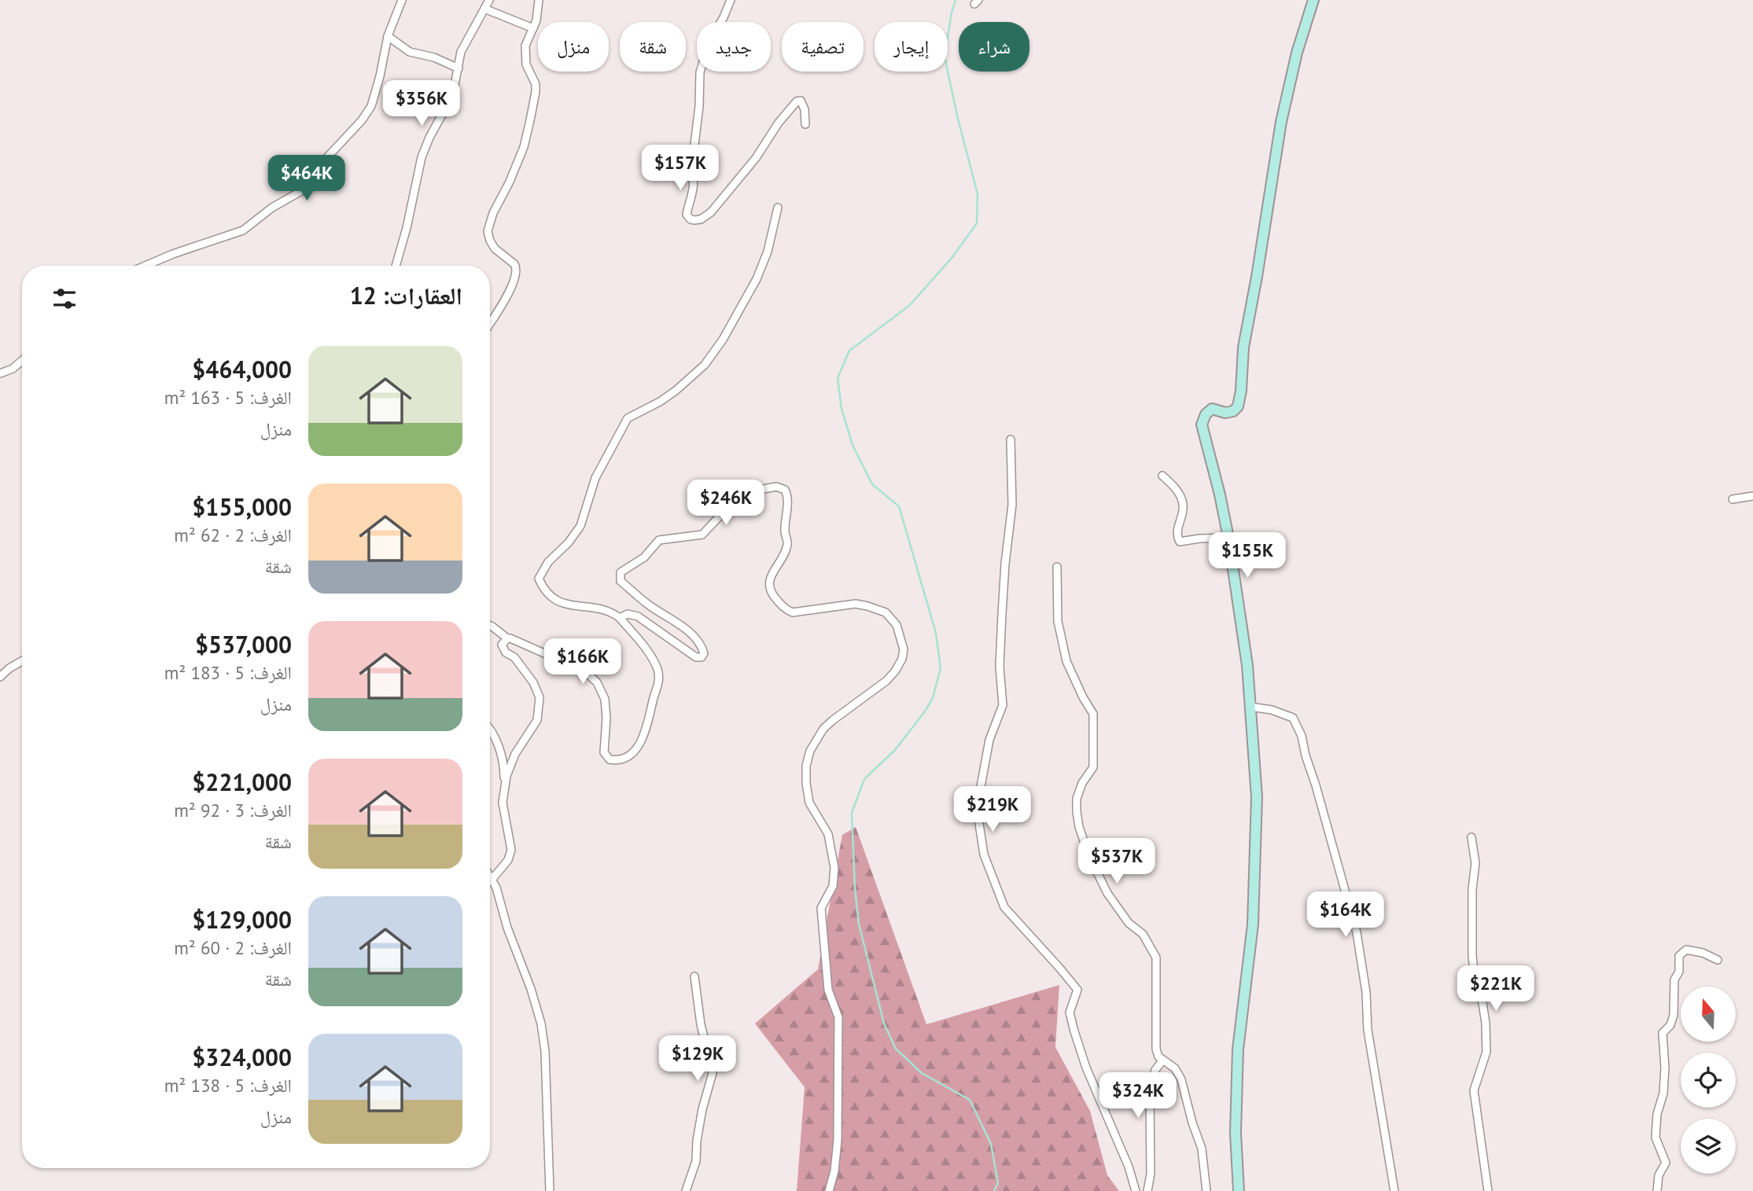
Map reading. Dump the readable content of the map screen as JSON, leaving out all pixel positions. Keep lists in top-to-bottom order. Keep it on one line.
{"north":"top","page":{"chip":["شراء","إيجار","تصفية","جديد","شقة","منزل"],"price":["$356K","$157K","$464K","$246K","$155K","$166K","$219K","$537K","$164K","$221K","$129K","$324K"],"heading":"العقارات: 12","list":[{"name":"$464,000","note":"الغرف: 5 · 163 m² · منزل"},{"name":"$155,000","note":"الغرف: 2 · 62 m² · شقة"},{"name":"$537,000","note":"الغرف: 5 · 183 m² · منزل"},{"name":"$221,000","note":"الغرف: 3 · 92 m² · شقة"},{"name":"$129,000","note":"الغرف: 2 · 60 m² · شقة"},{"name":"$324,000","note":"الغرف: 5 · 138 m² · منزل"}]}}
